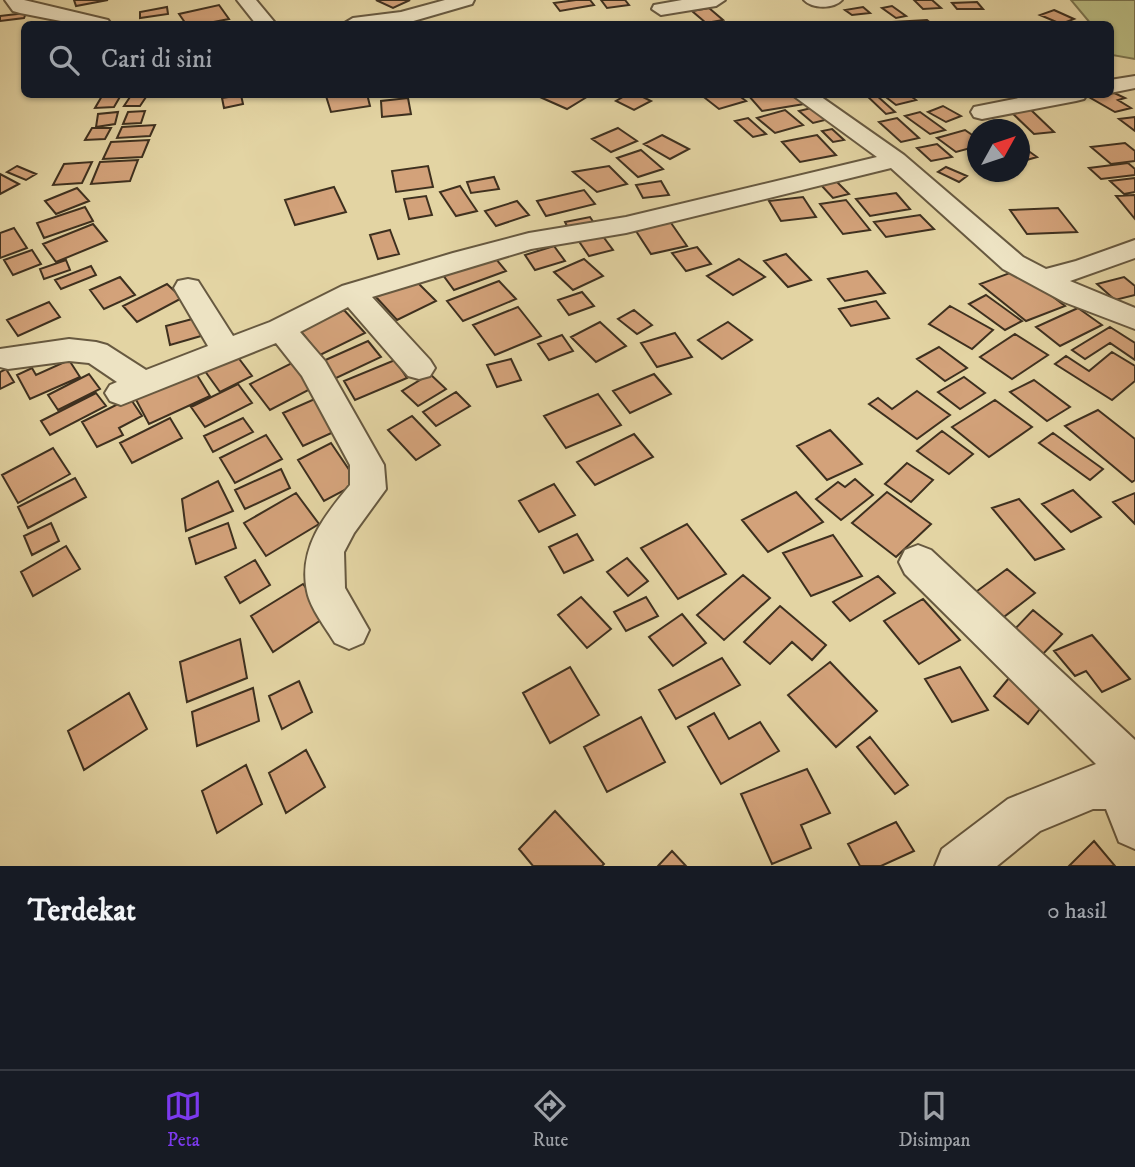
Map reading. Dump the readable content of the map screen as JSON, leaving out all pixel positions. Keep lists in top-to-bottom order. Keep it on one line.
{"north":"top right","page":{"search":"Cari di sini","heading":["Terdekat","0 hasil"],"nav":["Peta","Rute","Disimpan"]}}
